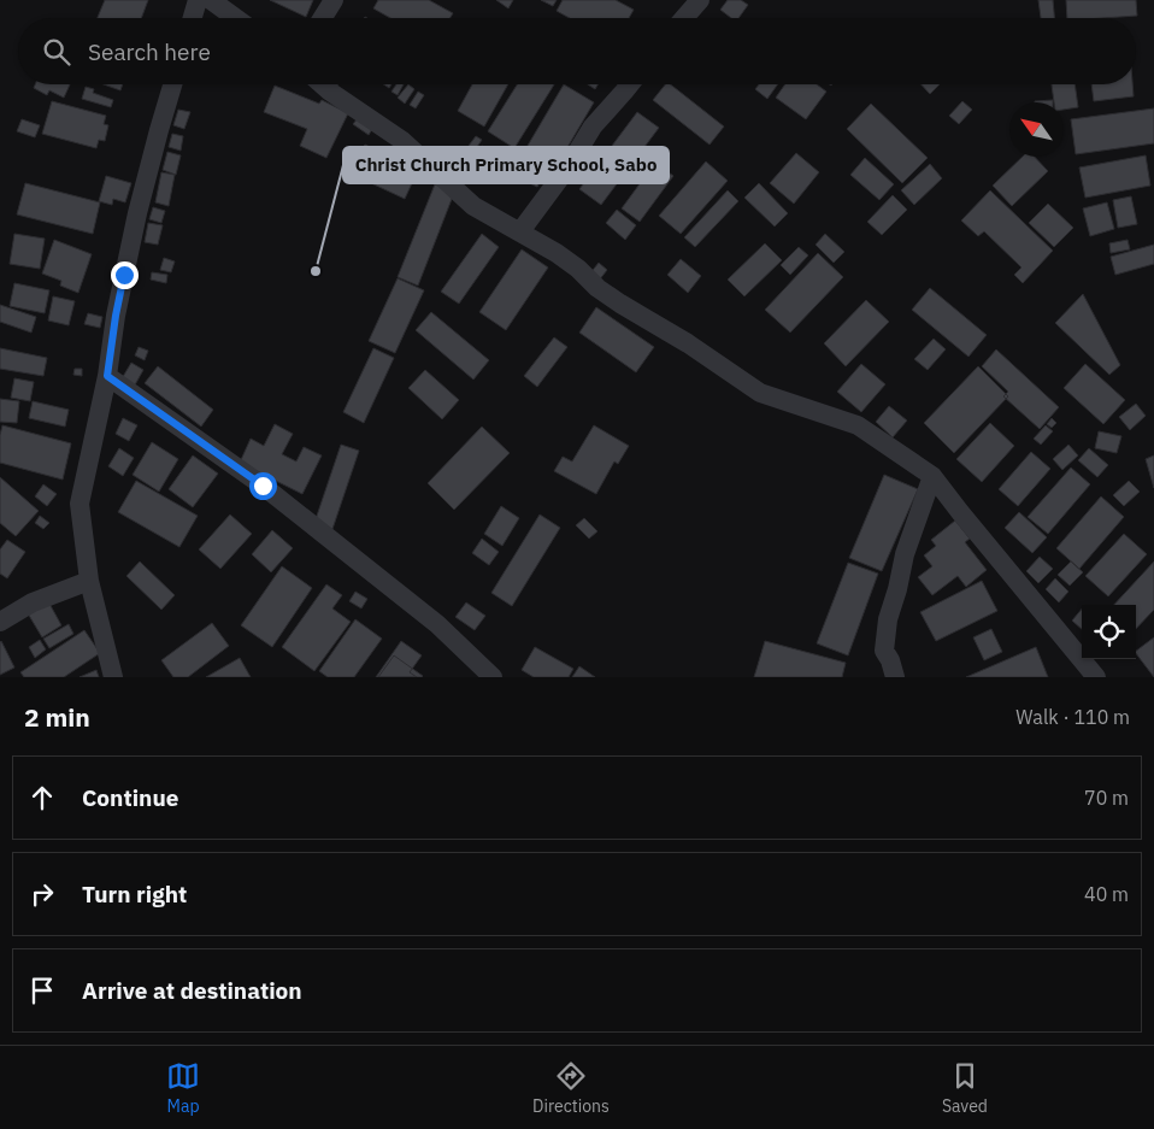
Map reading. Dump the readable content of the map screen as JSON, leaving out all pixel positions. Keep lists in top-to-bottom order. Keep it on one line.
{"places":["Christ Church Primary School, Sabo"],"north":"top left","page":{"search":"Search here","heading":["2 min","Walk · 110 m"],"list":[["Continue","70 m"],["Turn right","40 m"],"Arrive at destination"],"nav":["Map","Directions","Saved"]}}
